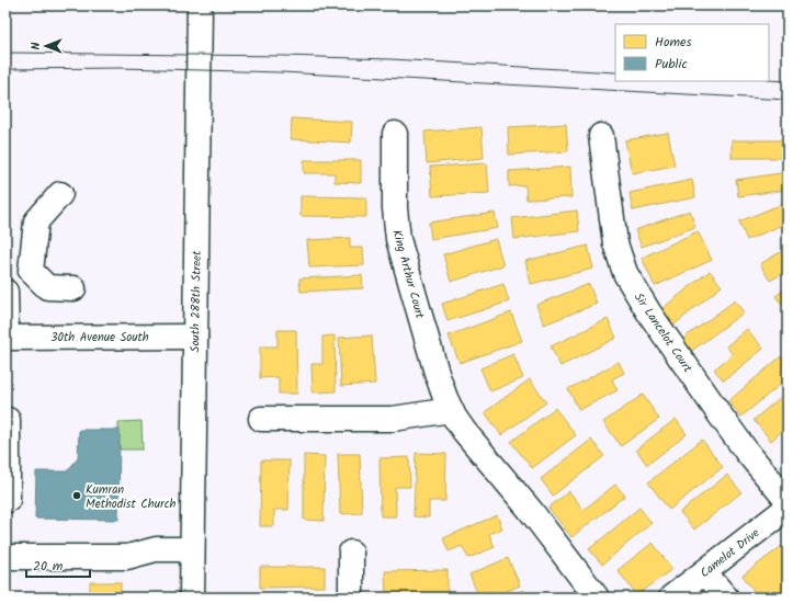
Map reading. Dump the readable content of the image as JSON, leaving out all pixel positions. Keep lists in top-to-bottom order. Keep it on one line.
{"streets":{"street":["King Arthur Court","South 288th Street","Sir Lancelot Court","30th Avenue South","Camelot Drive"]},"crossings":[["South 288th Street","30th Avenue South"]],"places":["Kumran Methodist Church"],"legend":["Homes","Public"],"scale_bar":"20 m","north":"left"}
